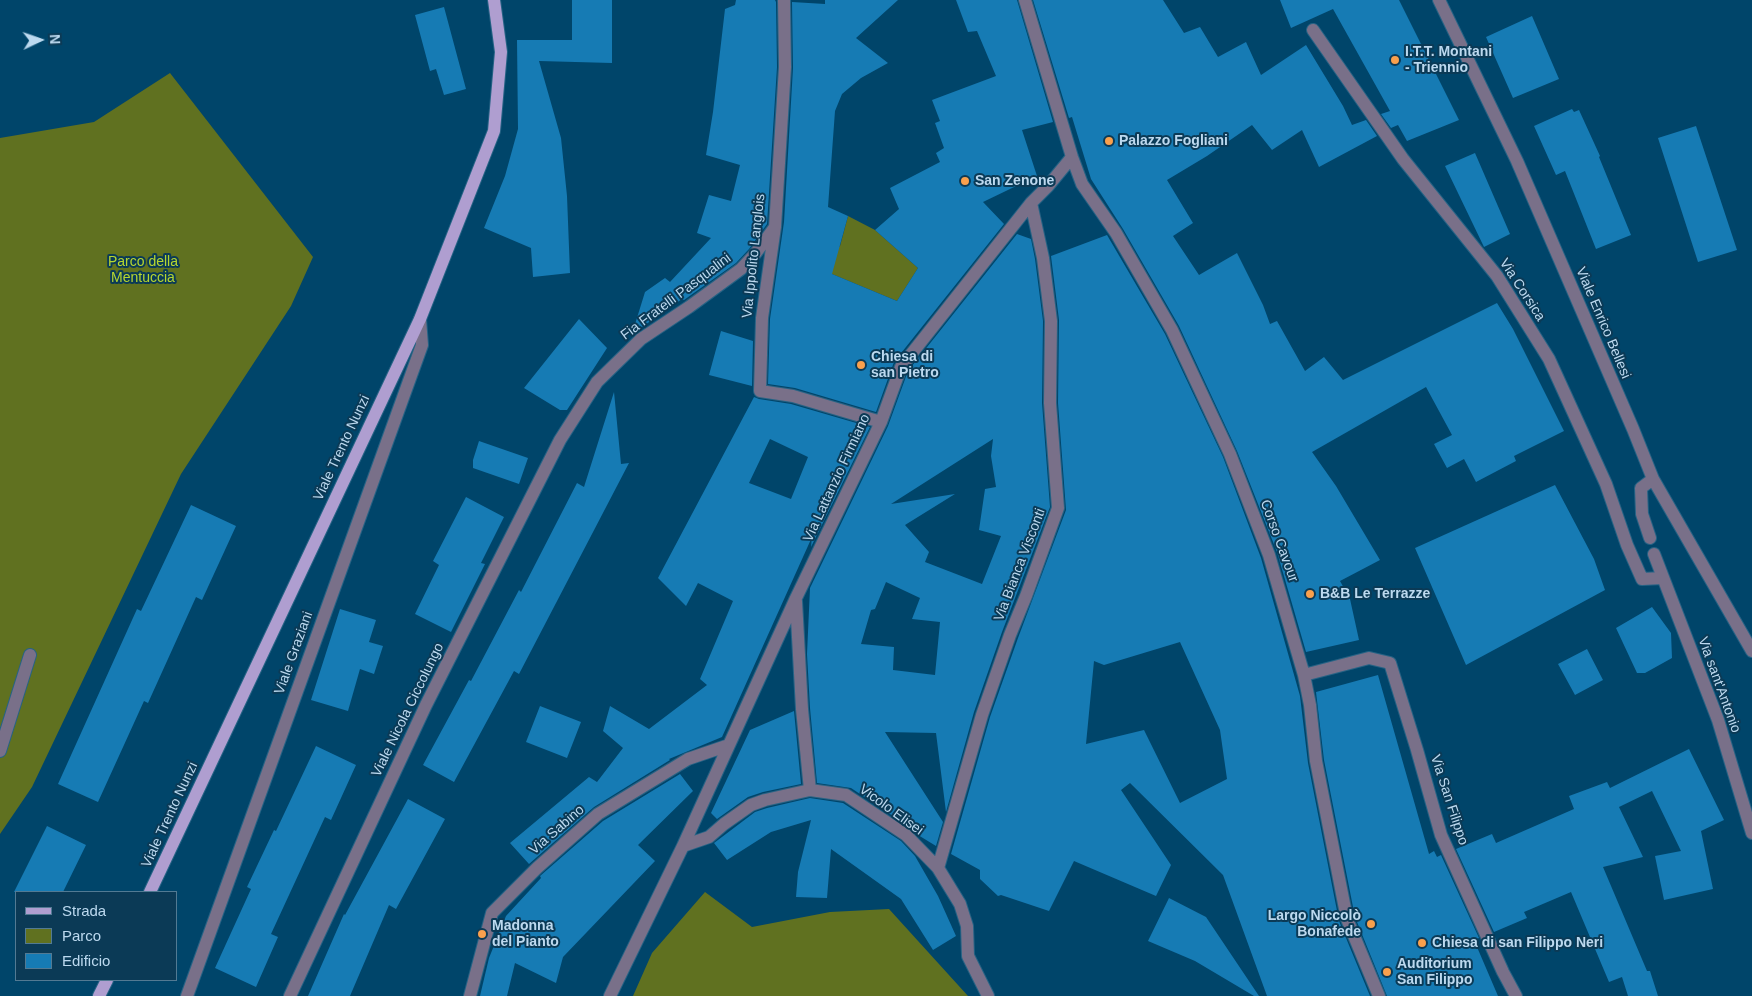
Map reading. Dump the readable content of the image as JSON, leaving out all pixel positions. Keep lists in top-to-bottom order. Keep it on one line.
{"streets":{"main road":["Viale Trento Nunzi"],"street":["Via Ippolito Langlois","Via Corsica","Fia Fratelli Pasqualini","Viale Enrico Bellesi","Via Lattanzio Firmiano","Corso Cavour","Via Bianca Visconti","Viale Graziani","Via sant'Antonio","Viale Nicola Ciccolungo","Via San Filippo","Vicolo Elisei","Via Sabino"]},"crossings":[["Via Ippolito Langlois","Fia Fratelli Pasqualini"],["Via Ippolito Langlois","Via Lattanzio Firmiano"],["Via Corsica","Via sant'Antonio"],["Fia Fratelli Pasqualini","Viale Nicola Ciccolungo"],["Viale Trento Nunzi","Viale Graziani"],["Via Lattanzio Firmiano","Corso Cavour"],["Via Lattanzio Firmiano","Via Bianca Visconti"],["Via Lattanzio Firmiano","Vicolo Elisei"],["Via Lattanzio Firmiano","Via Sabino"],["Corso Cavour","Via San Filippo"],["Via Bianca Visconti","Vicolo Elisei"]],"parks":["Parco della Mentuccia"],"places":["I.T.T. Montani - Triennio","Palazzo Fogliani","San Zenone","Chiesa di san Pietro","B&B Le Terrazze","Largo Niccolò Bonafede","Madonna del Pianto","Chiesa di san Filippo Neri","Auditorium San Filippo"],"legend":["Strada","Parco","Edificio"],"north":"right"}
